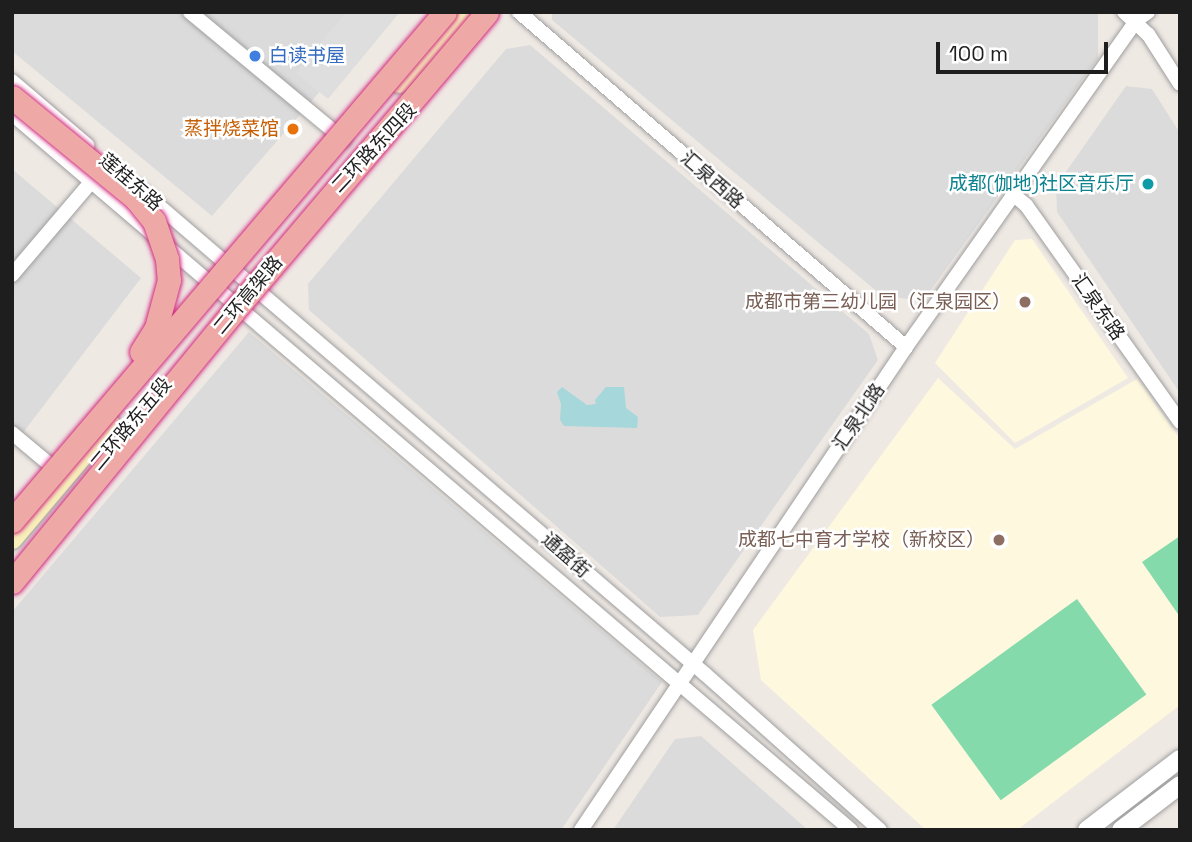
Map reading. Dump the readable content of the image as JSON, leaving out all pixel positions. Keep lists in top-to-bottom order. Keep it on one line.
{"streets":{"highway":["二环高架路"],"main road":["二环路东四段","二环路东五段"],"street":["汇泉西路","莲桂东路","汇泉东路","汇泉北路","通盈街"]},"crossings":[["二环路东四段","莲桂东路"],["二环路东四段","二环路东五段"],["二环路东四段","通盈街"],["汇泉西路","汇泉北路"],["莲桂东路","二环路东五段"],["莲桂东路","通盈街"],["汇泉东路","汇泉北路"],["汇泉北路","通盈街"],["二环路东五段","通盈街"]],"places":["白读书屋","蒸拌烧菜馆","成都(伽地)社区音乐厅","成都市第三幼儿园（汇泉园区）","成都七中育才学校（新校区）"],"scale_bar":"100 m"}
